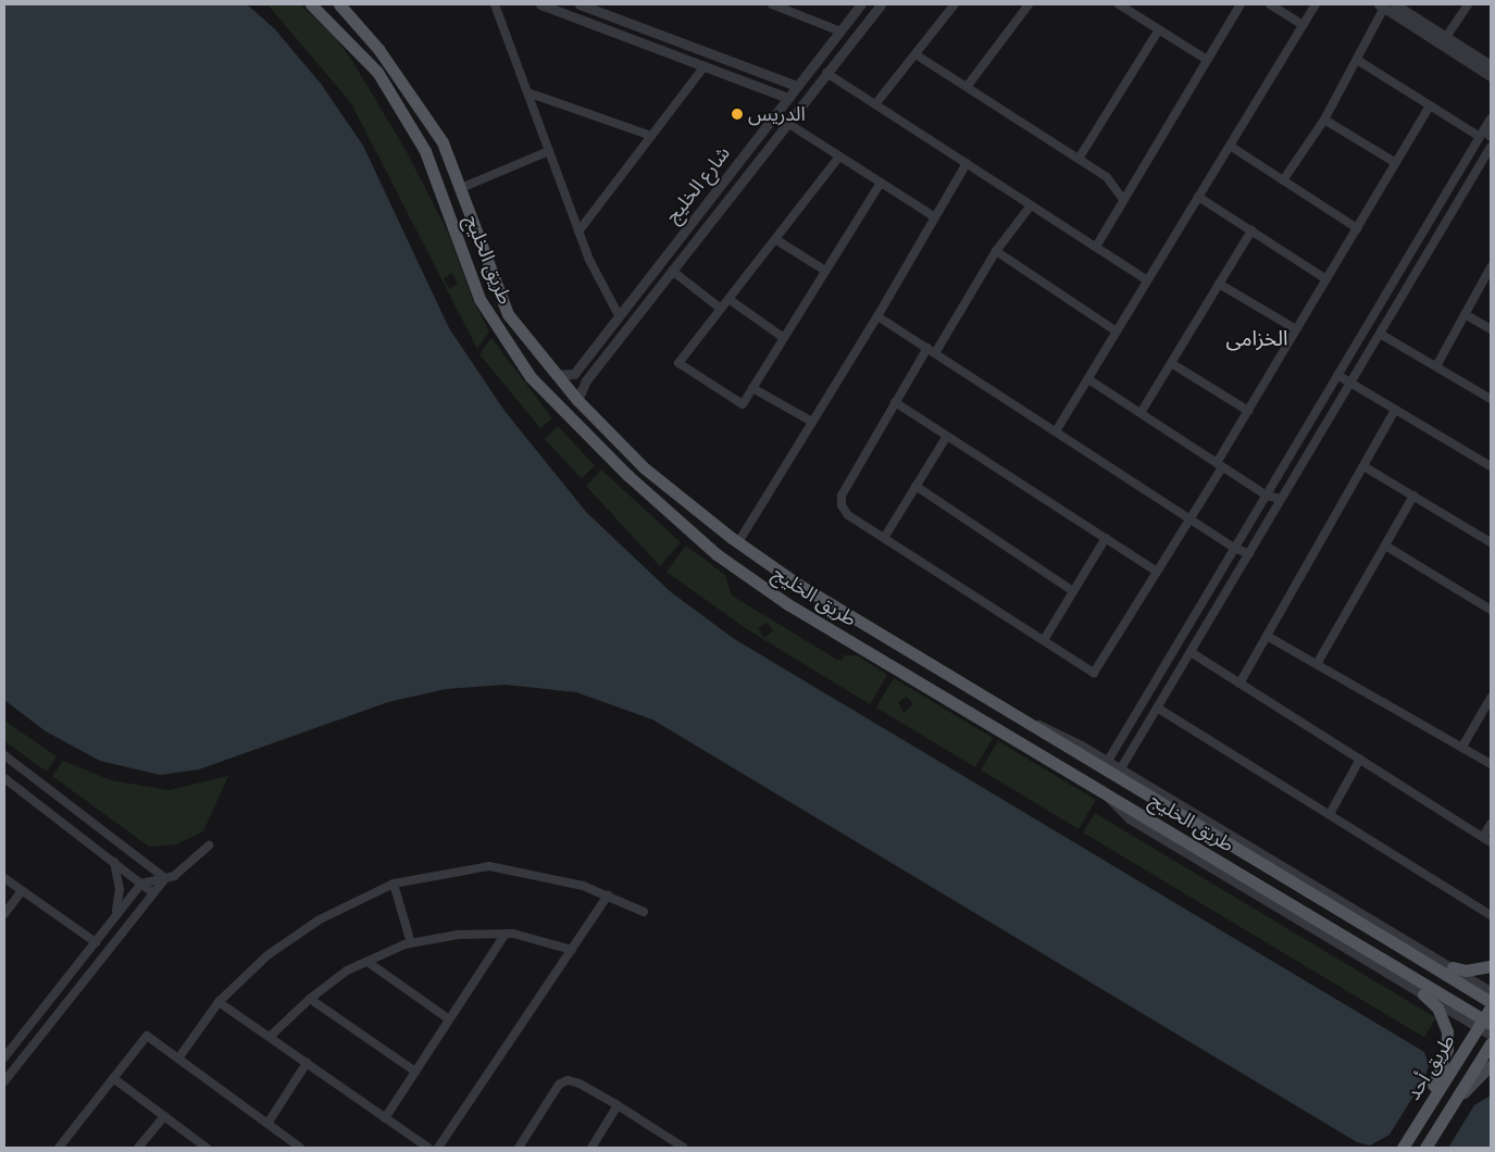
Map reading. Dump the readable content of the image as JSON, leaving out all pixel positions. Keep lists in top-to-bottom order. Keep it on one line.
{"streets":{"main road":["طريق الخليج","طريق أحد"],"street":["شارع الخليج"]},"crossings":[["شارع الخليج","طريق الخليج"]],"districts":["الخزامى"],"places":["الدريس"]}
